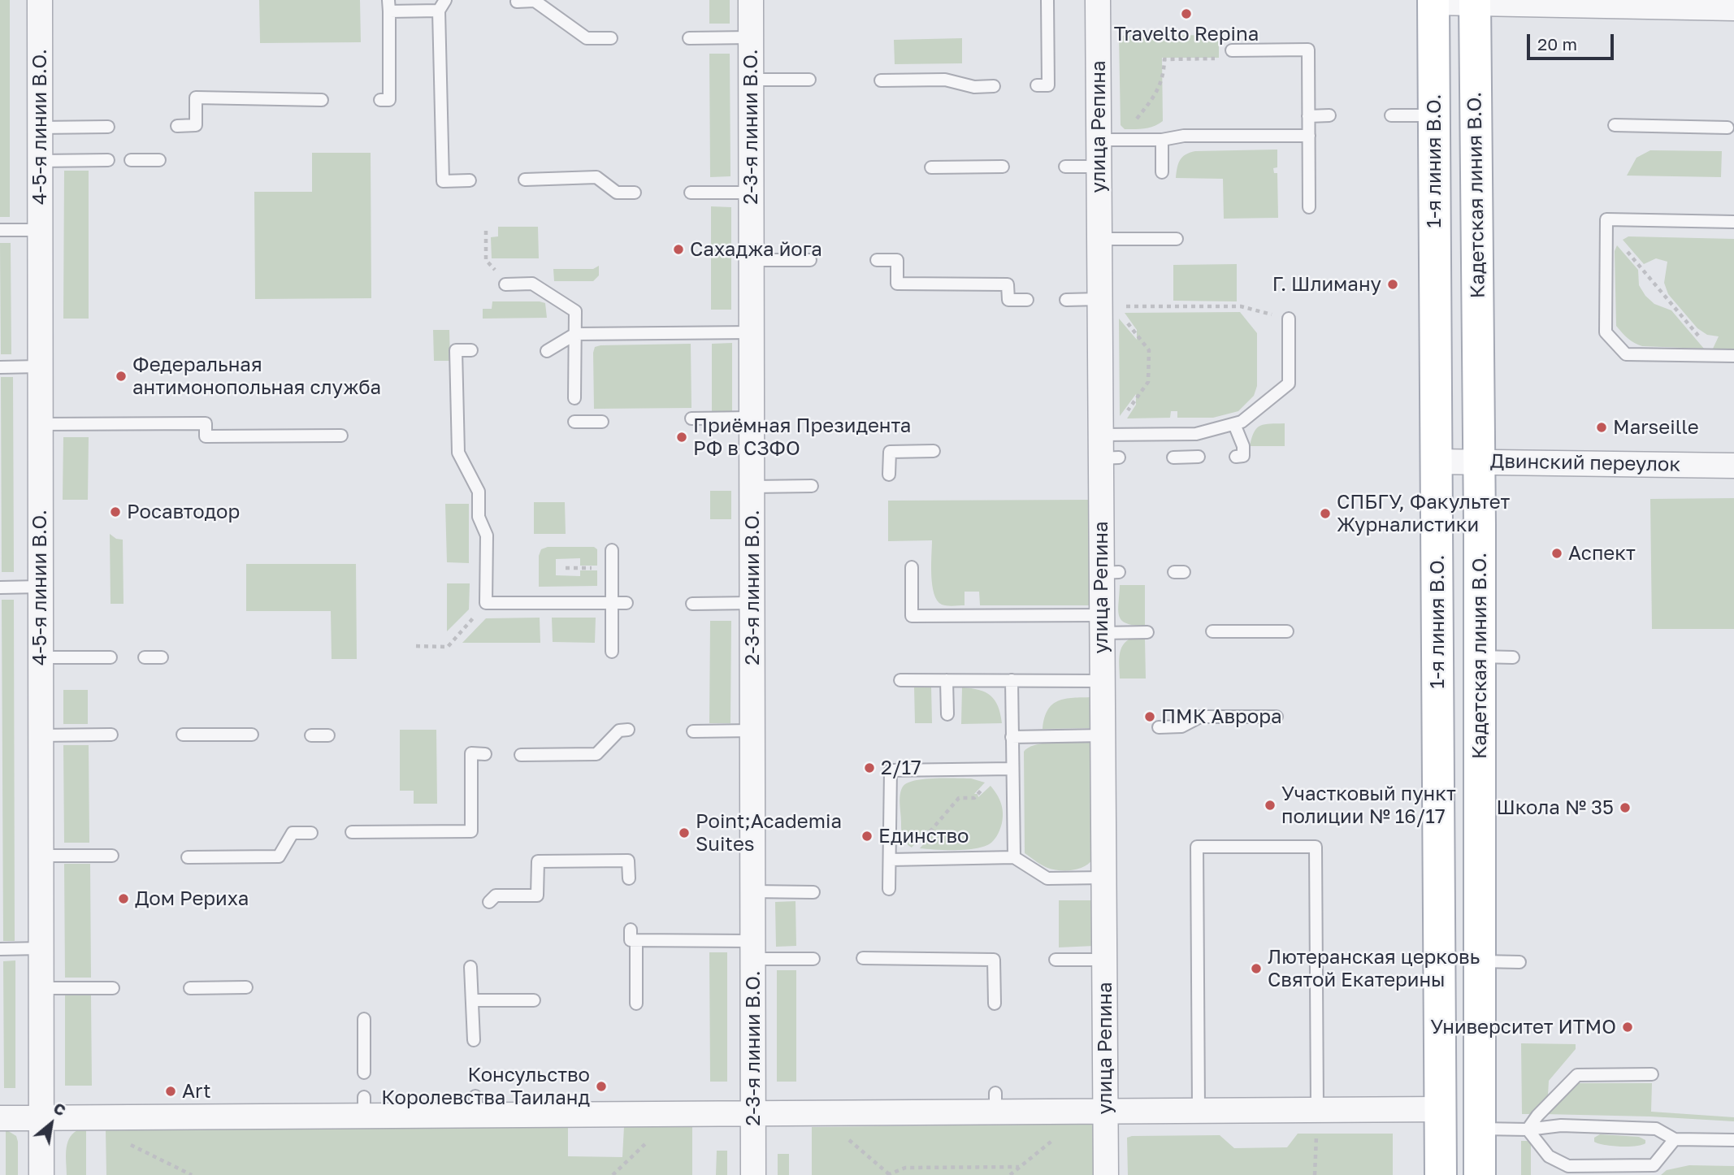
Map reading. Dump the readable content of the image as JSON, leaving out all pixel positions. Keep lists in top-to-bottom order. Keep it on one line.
{"streets":{"main road":["1-я линия В.О.","Кадетская линия В.О."],"street":["4-5-я линии В.О.","2-3-я линии В.О.","улица Репина","Двинский переулок"]},"crossings":[["1-я линия В.О.","Двинский переулок"],["Кадетская линия В.О.","Двинский переулок"]],"places":["Travelto Repina","Сахаджа йога","Г. Шлиману","Федеральная антимонопольная служба","Marseille","Приёмная Президента РФ в СЗФО","Росавтодор","СПБГУ, Факультет Журналистики","Аспект","ПМК Аврора","2/17","Участковый пункт полиции № 16/17","Школа № 35","Point;Academia Suites","Единство","Дом Рериха","Лютеранская церковь Святой Екатерины","Университет ИТМО","Консульство Королевства Таиланд","Art"],"scale_bar":"20 m","north":"top right"}
